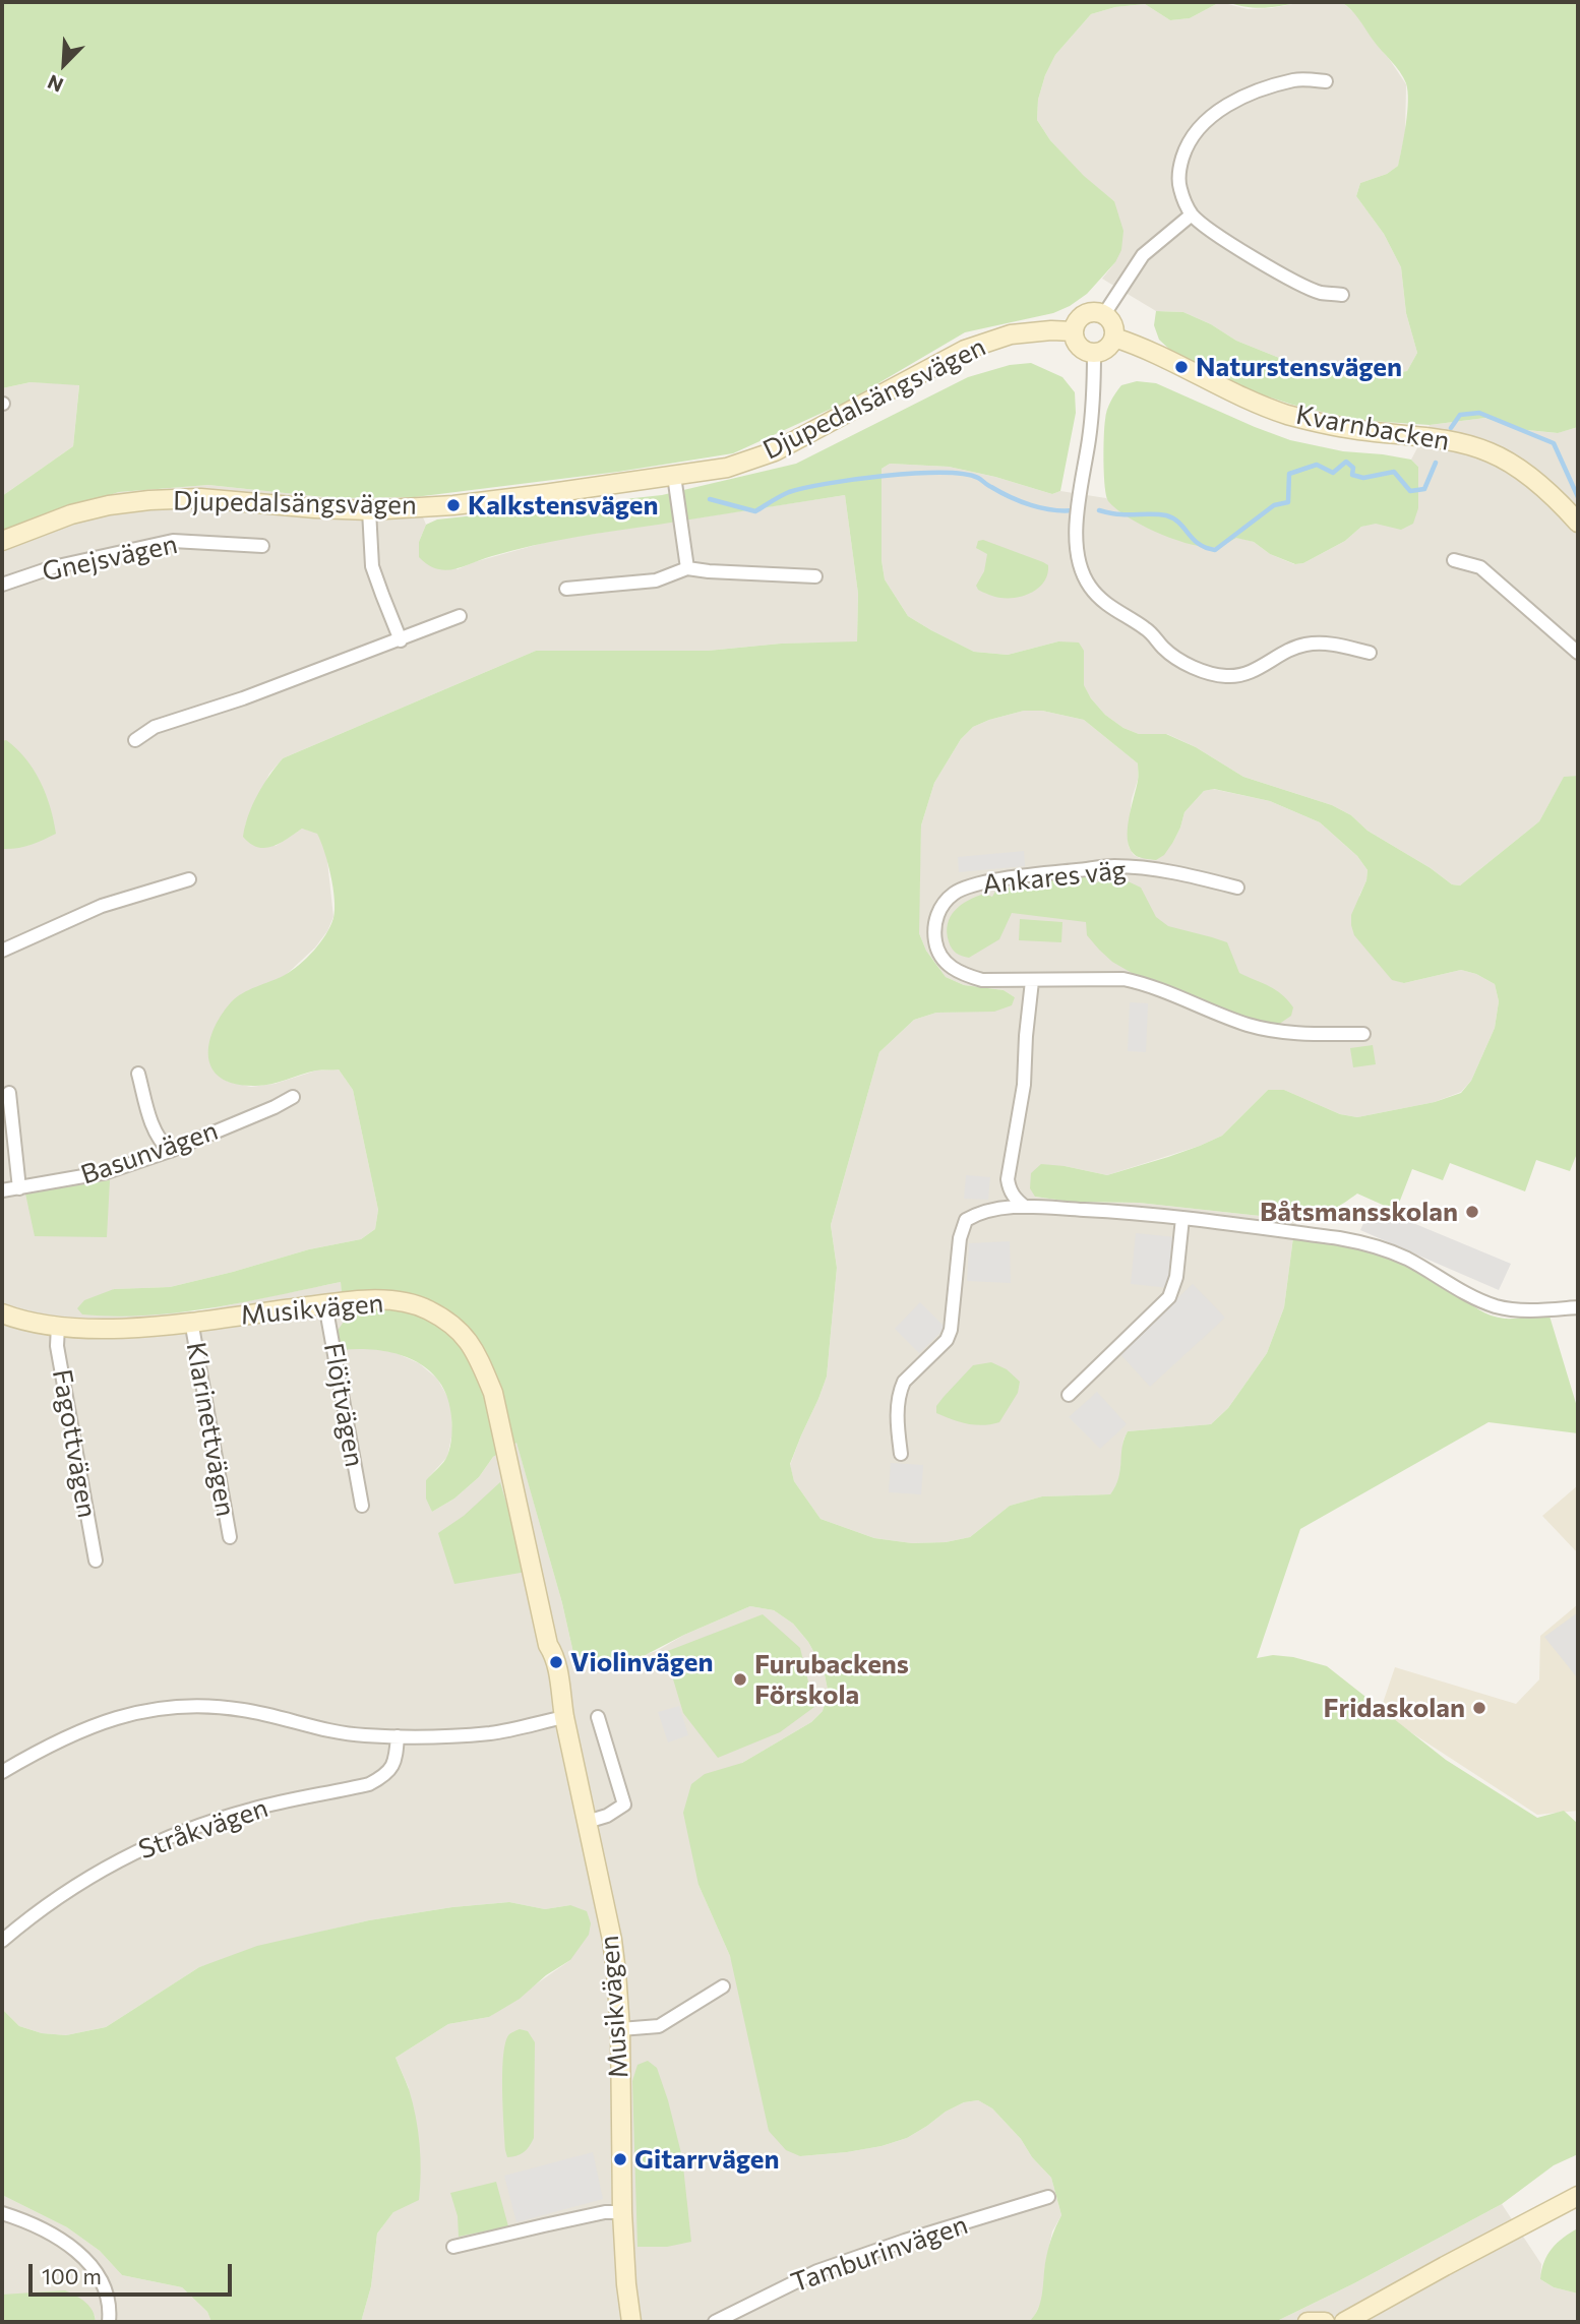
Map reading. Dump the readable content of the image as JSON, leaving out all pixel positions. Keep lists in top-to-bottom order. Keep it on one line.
{"streets":{"street":["Djupedalsängsvägen","Kvarnbacken","Gnejsvägen","Ankares väg","Basunvägen","Musikvägen","Flöjtvägen","Klarinettvägen","Fagottvägen","Stråkvägen","Tamburinvägen"]},"crossings":[["Djupedalsängsvägen","Kvarnbacken"],["Musikvägen","Flöjtvägen"],["Musikvägen","Klarinettvägen"],["Musikvägen","Fagottvägen"]],"places":["Naturstensvägen","Kalkstensvägen","Båtsmansskolan","Violinvägen","Furubackens Förskola","Fridaskolan","Gitarrvägen"],"scale_bar":"100 m","north":"bottom left"}
